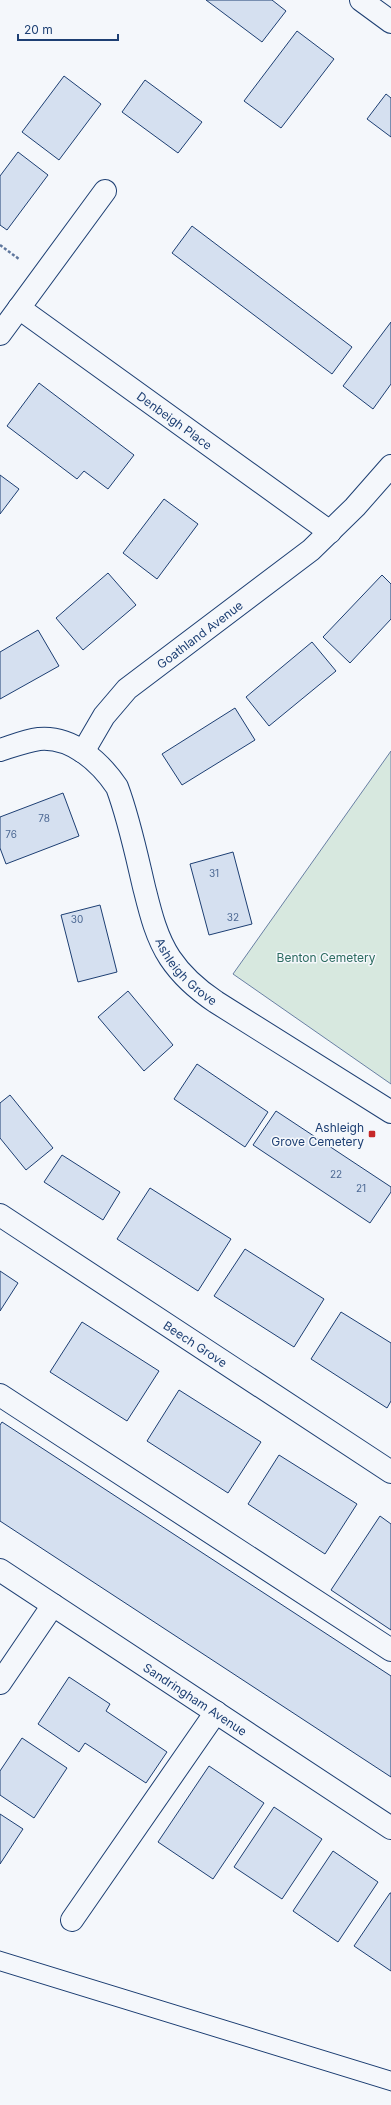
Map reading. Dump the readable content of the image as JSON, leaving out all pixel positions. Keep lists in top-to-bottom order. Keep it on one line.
{"streets":{"street":["Denbeigh Place","Goathland Avenue","Ashleigh Grove","Beech Grove","Sandringham Avenue"]},"crossings":[["Denbeigh Place","Goathland Avenue"],["Goathland Avenue","Ashleigh Grove"]],"parks":["Benton Cemetery"],"places":{"transit":["Ashleigh Grove Cemetery"]},"house_numbers":["78","76","31","32","30","22","21"],"scale_bar":"20 m"}
